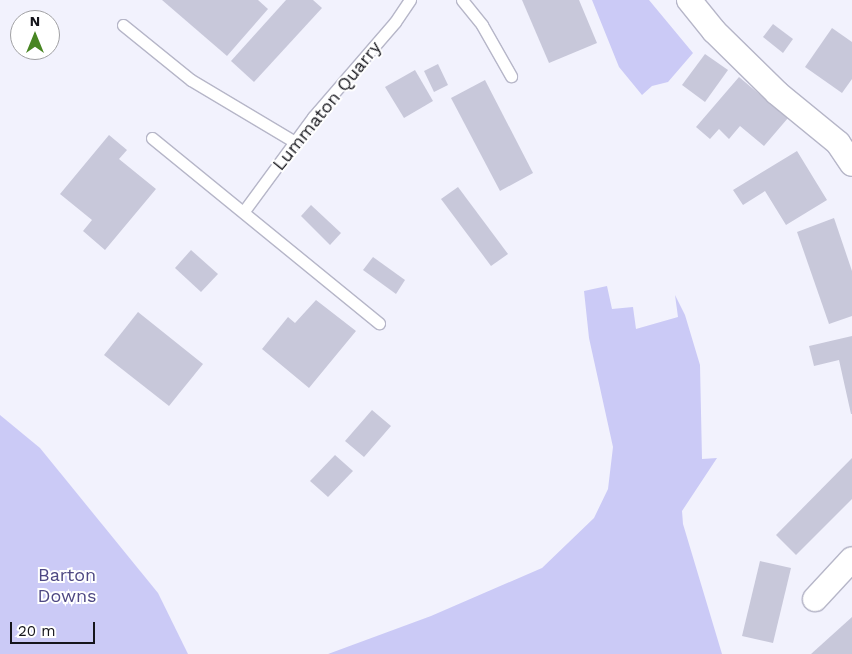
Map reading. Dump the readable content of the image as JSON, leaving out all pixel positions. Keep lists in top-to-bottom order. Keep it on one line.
{"streets":{"lane":["Lummaton Quarry"]},"parks":["Barton Downs"],"scale_bar":"20 m","north":"top"}
